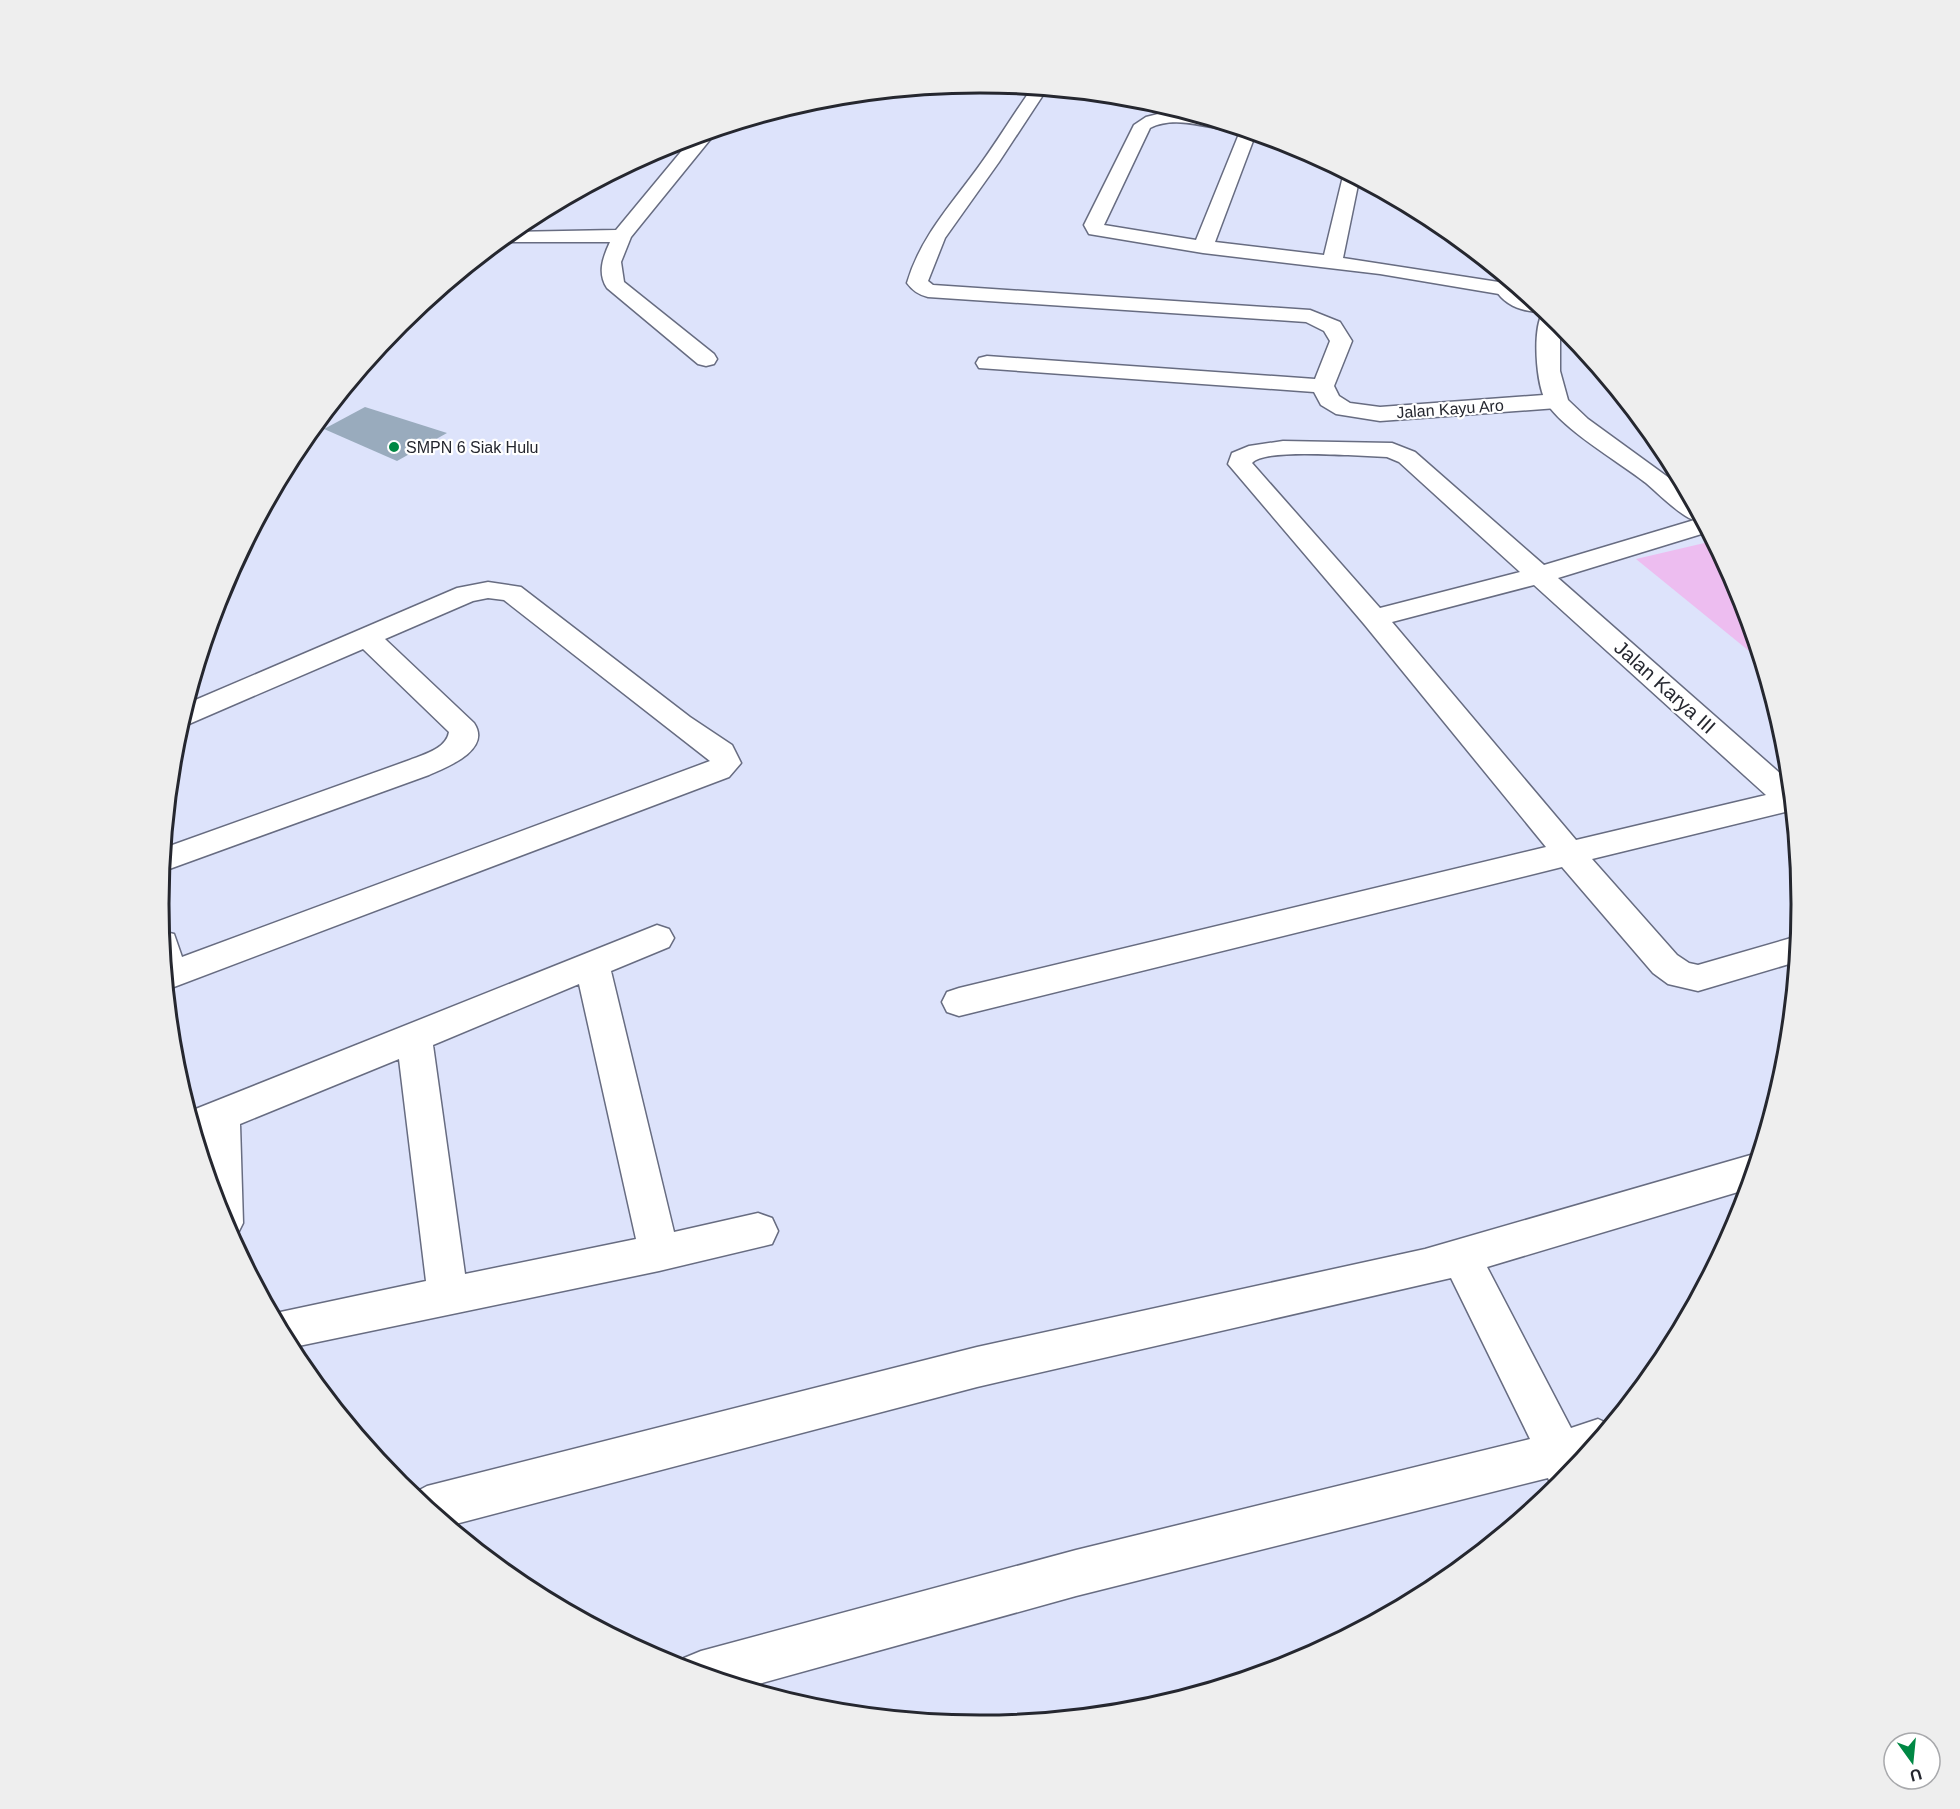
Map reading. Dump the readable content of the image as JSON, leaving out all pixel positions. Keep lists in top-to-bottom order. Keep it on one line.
{"streets":{"street":["Jalan Kayu Aro","Jalan Karya III"]},"places":["SMPN 6 Siak Hulu"],"north":"bottom"}
